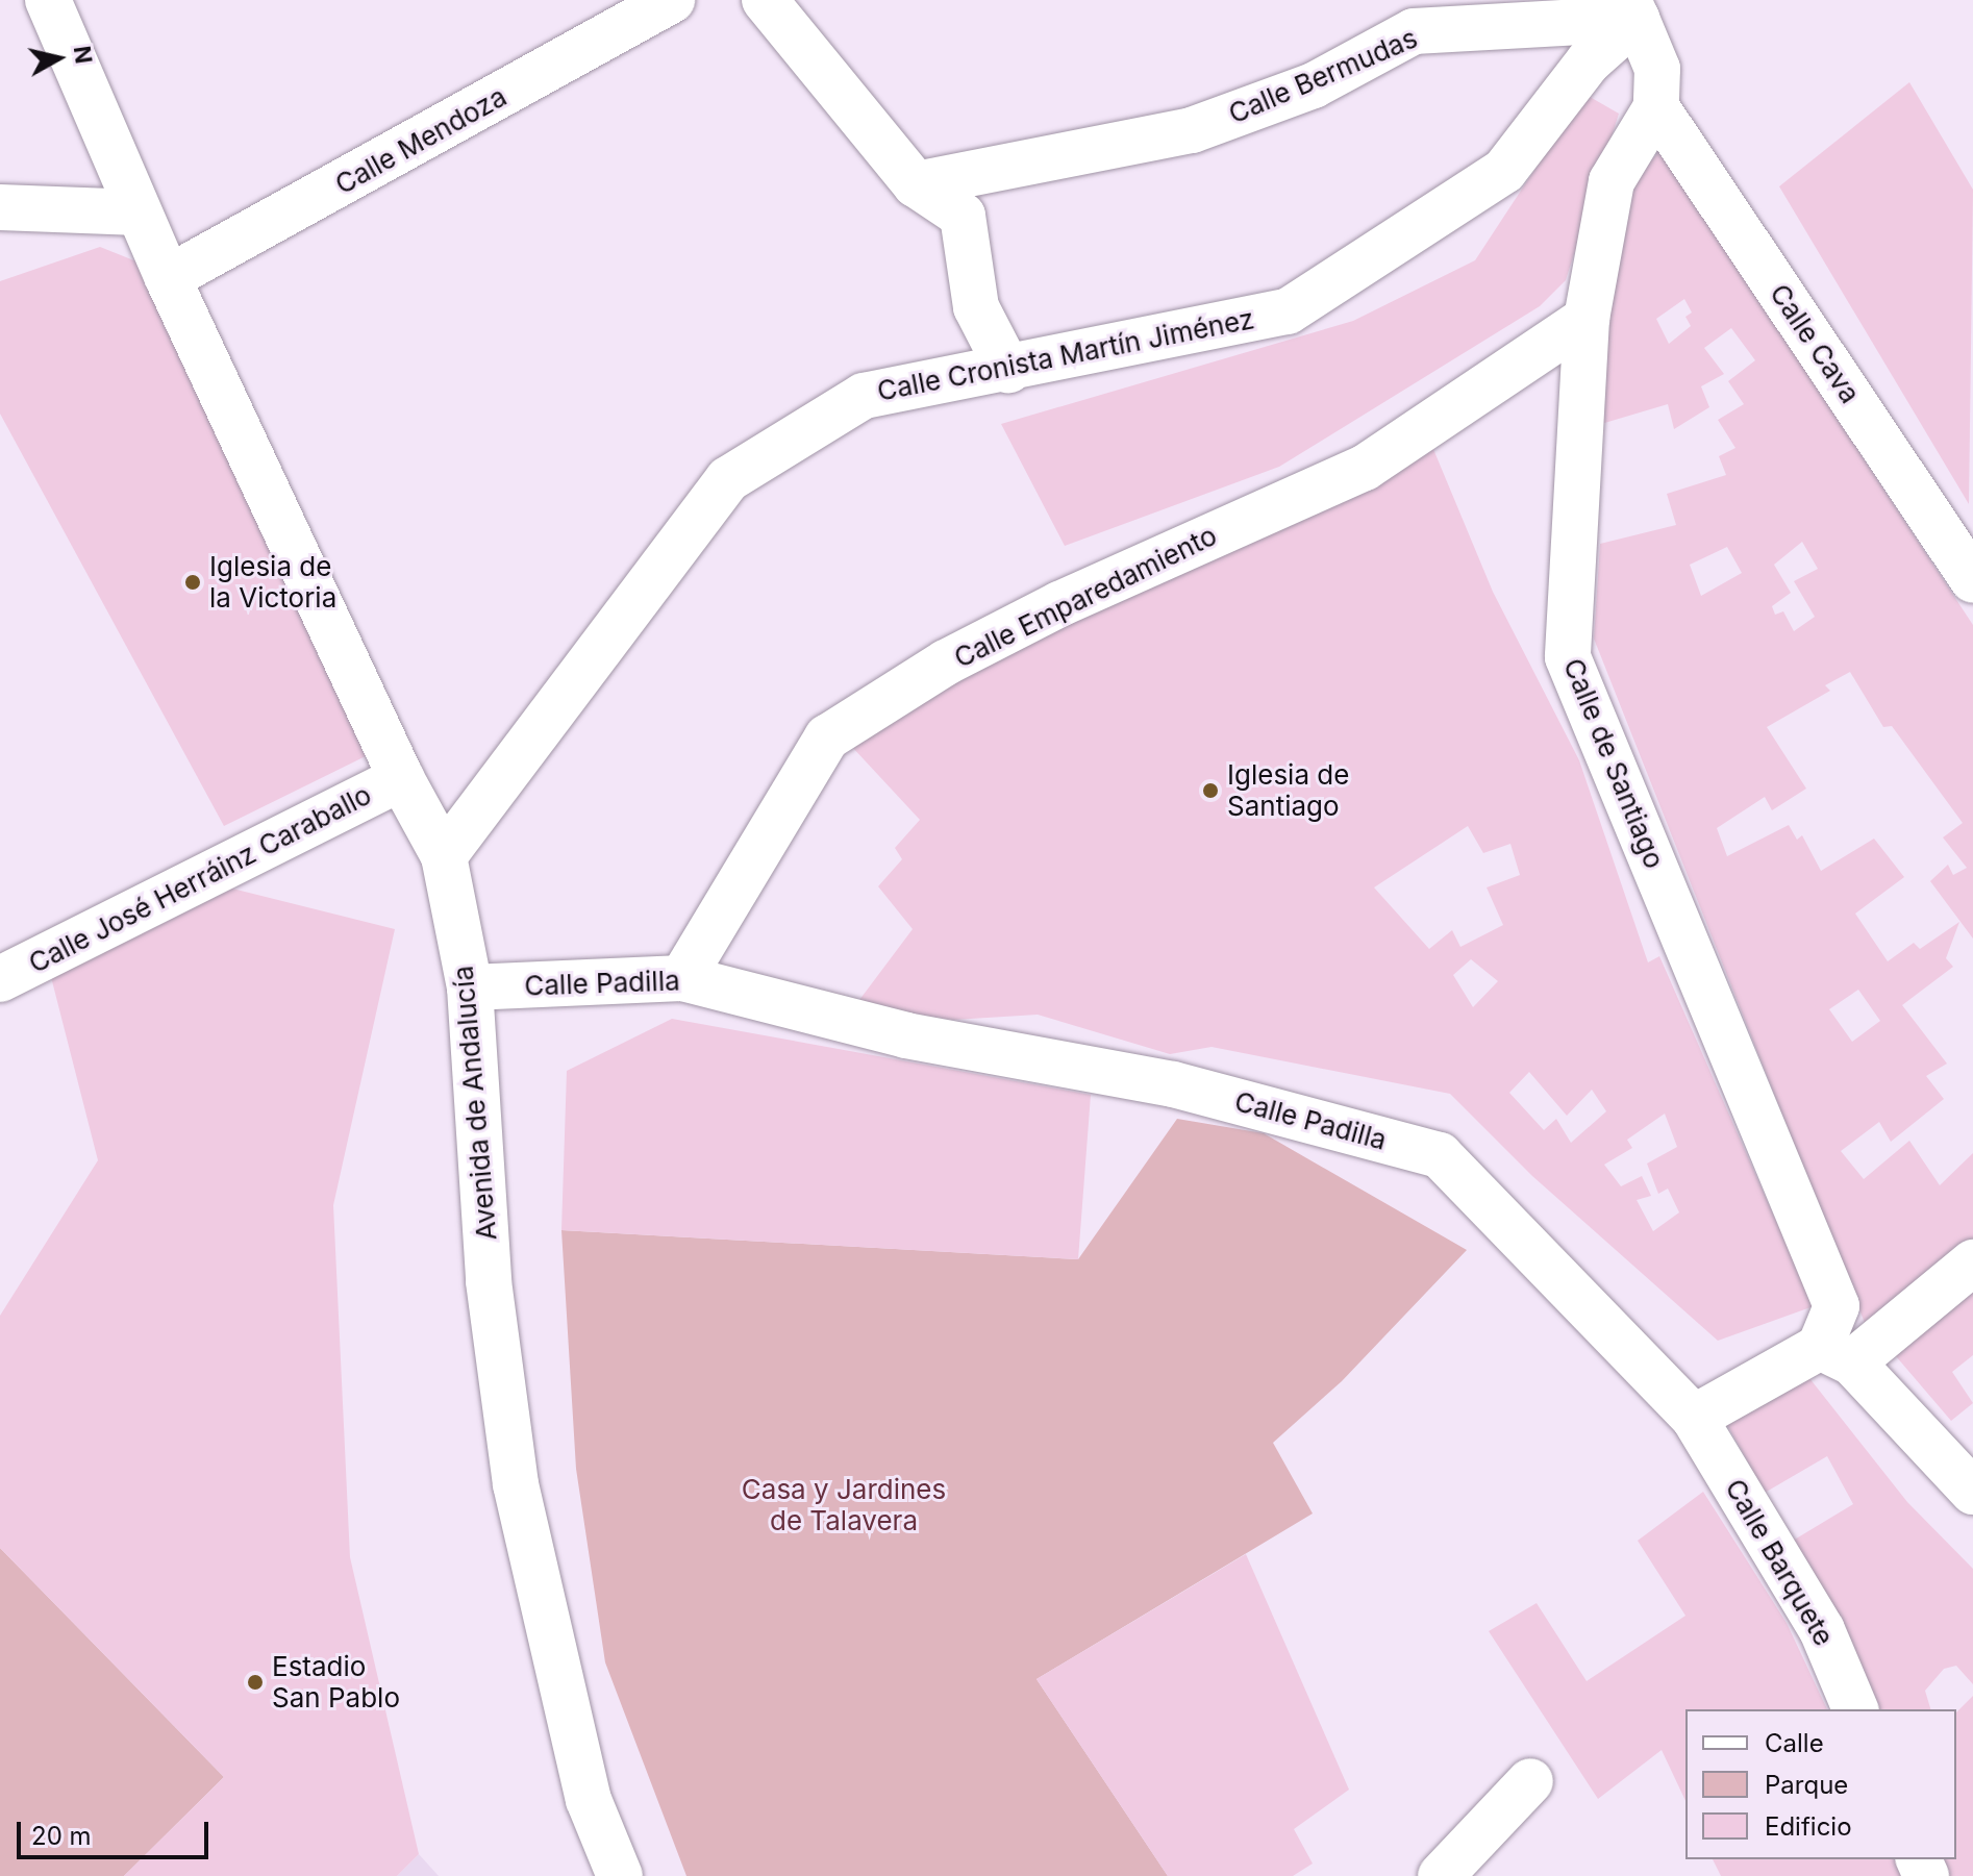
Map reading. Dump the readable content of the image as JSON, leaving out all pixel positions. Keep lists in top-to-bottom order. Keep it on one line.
{"streets":{"street":["Calle Bermudas","Calle Mendoza","Calle Cava","Calle Cronista Martín Jiménez","Calle Emparedamiento","Calle de Santiago","Calle José Herráinz Caraballo","Calle Padilla","Avenida de Andalucía","Calle Barquete"]},"crossings":[["Calle Bermudas","Calle Cronista Martín Jiménez"],["Calle Mendoza","Avenida de Andalucía"],["Calle Cava","Calle de Santiago"],["Calle Cronista Martín Jiménez","Avenida de Andalucía"],["Calle Emparedamiento","Calle de Santiago"],["Calle Emparedamiento","Calle Padilla"],["Calle José Herráinz Caraballo","Avenida de Andalucía"],["Calle Padilla","Avenida de Andalucía"],["Calle Padilla","Calle Barquete"]],"parks":["Casa y Jardines de Talavera"],"places":["Iglesia de la Victoria","Iglesia de Santiago","Estadio San Pablo"],"legend":["Calle","Parque","Edificio"],"scale_bar":"20 m","north":"right"}
